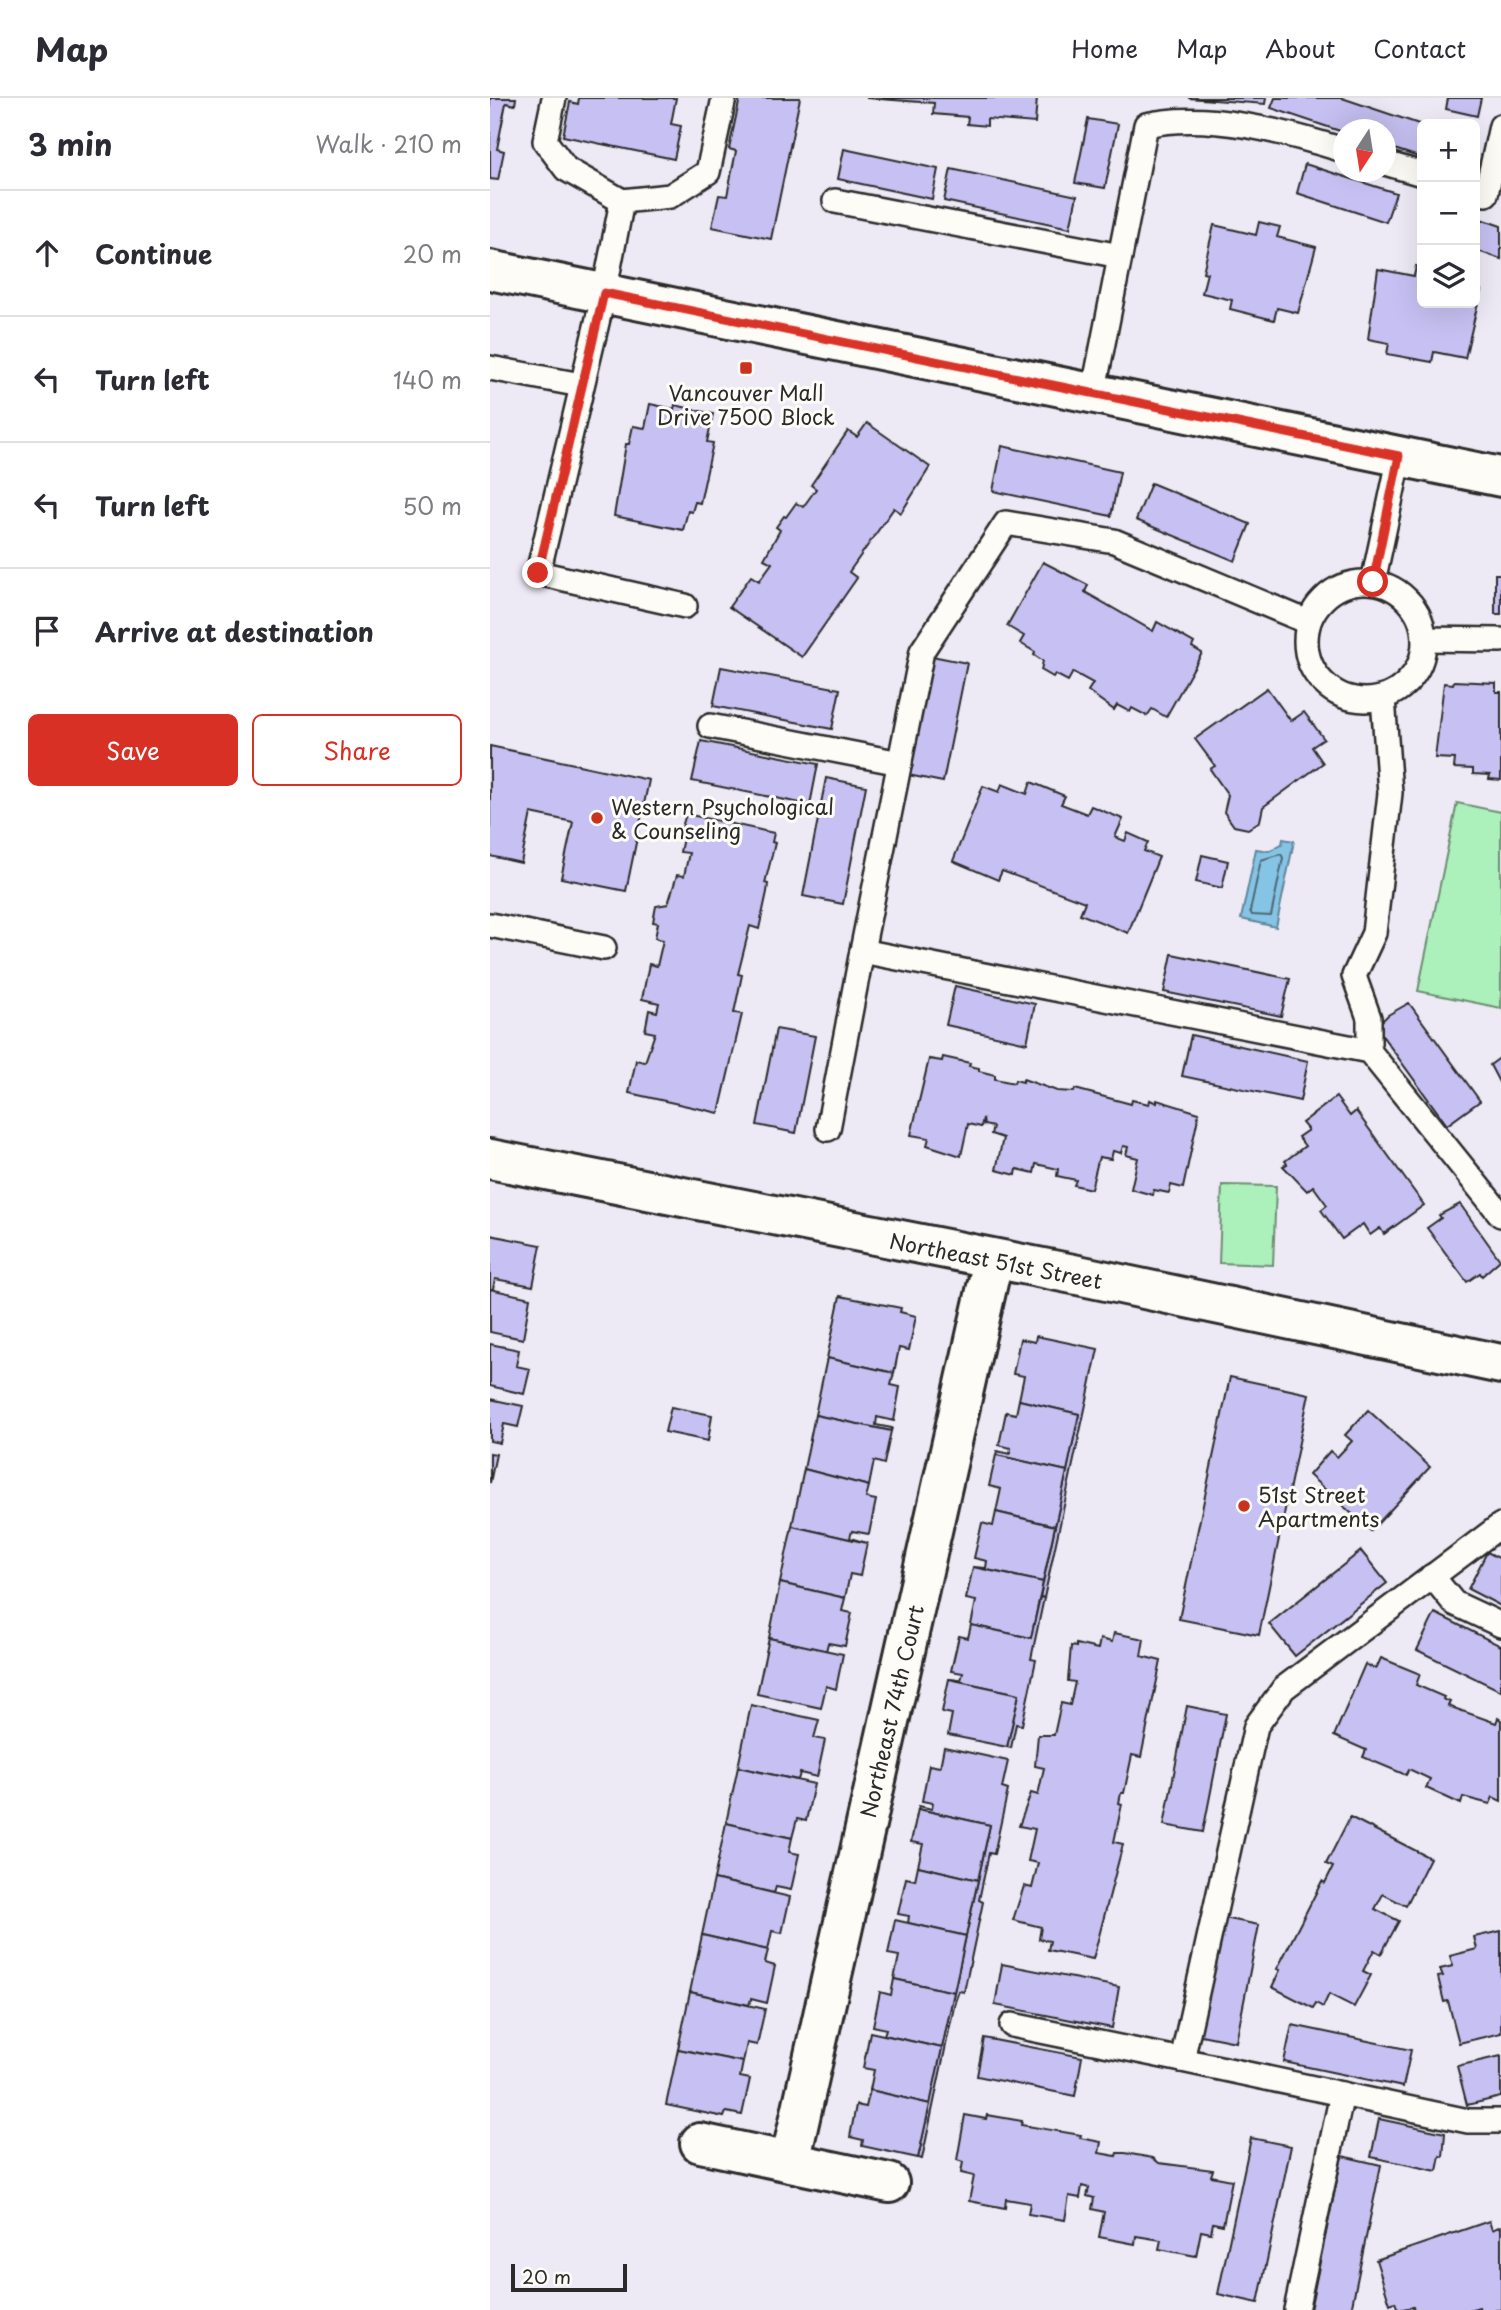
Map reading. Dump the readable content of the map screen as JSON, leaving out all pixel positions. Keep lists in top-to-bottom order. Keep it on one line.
{"streets":{"street":["Northeast 51st Street","Northeast 74th Court"]},"crossings":[["Northeast 51st Street","Northeast 74th Court"]],"places":{"transit":["Vancouver Mall Drive 7500 Block"],"other":["Western Psychological & Counseling","51st Street Apartments"]},"scale_bar":"20 m","north":"bottom","page":{"header":"Map","nav":["Home","Map","About","Contact"],"heading":["3 min","Walk · 210 m"],"map_buttons":["+","−"],"list":[["Continue","20 m"],["Turn left","140 m"],["Turn left","50 m"],"Arrive at destination"],"buttons":["Save","Share"],"scale":"20 m"}}
